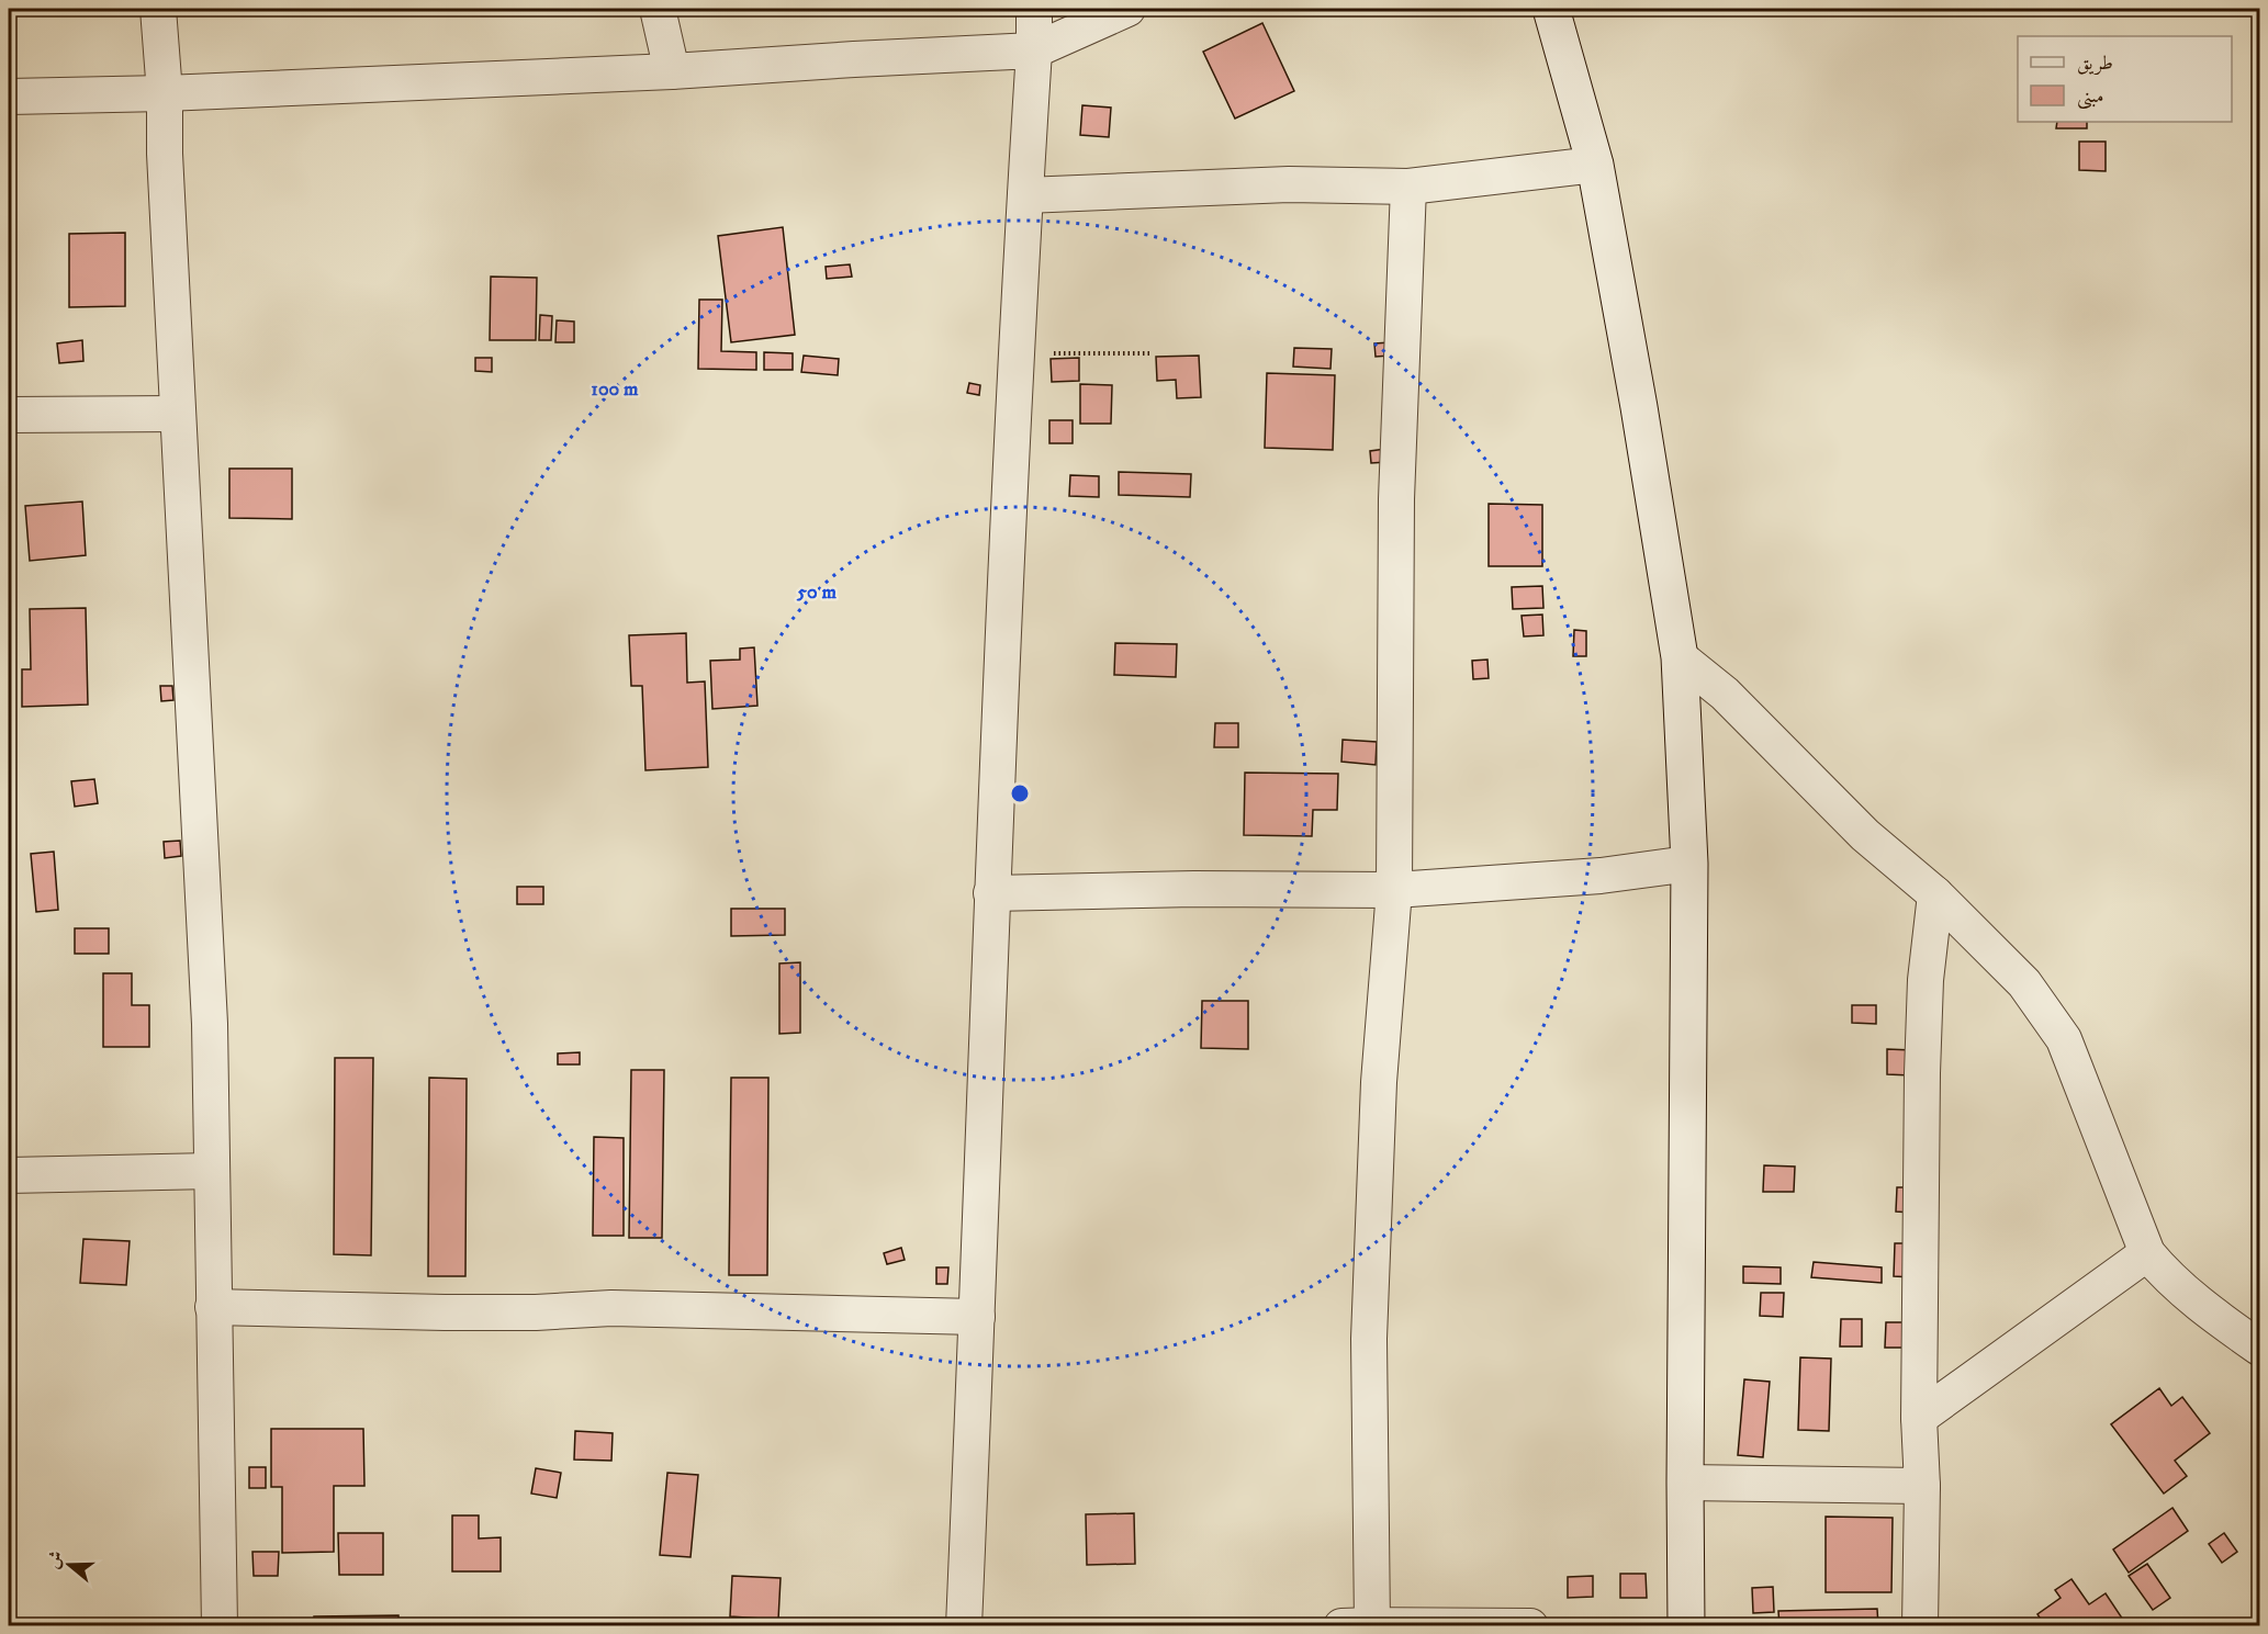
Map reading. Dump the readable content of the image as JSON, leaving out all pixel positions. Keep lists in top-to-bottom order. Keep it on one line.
{"legend":["طريق","مبنى"],"north":"left","rings":["100 m","50 m"]}
